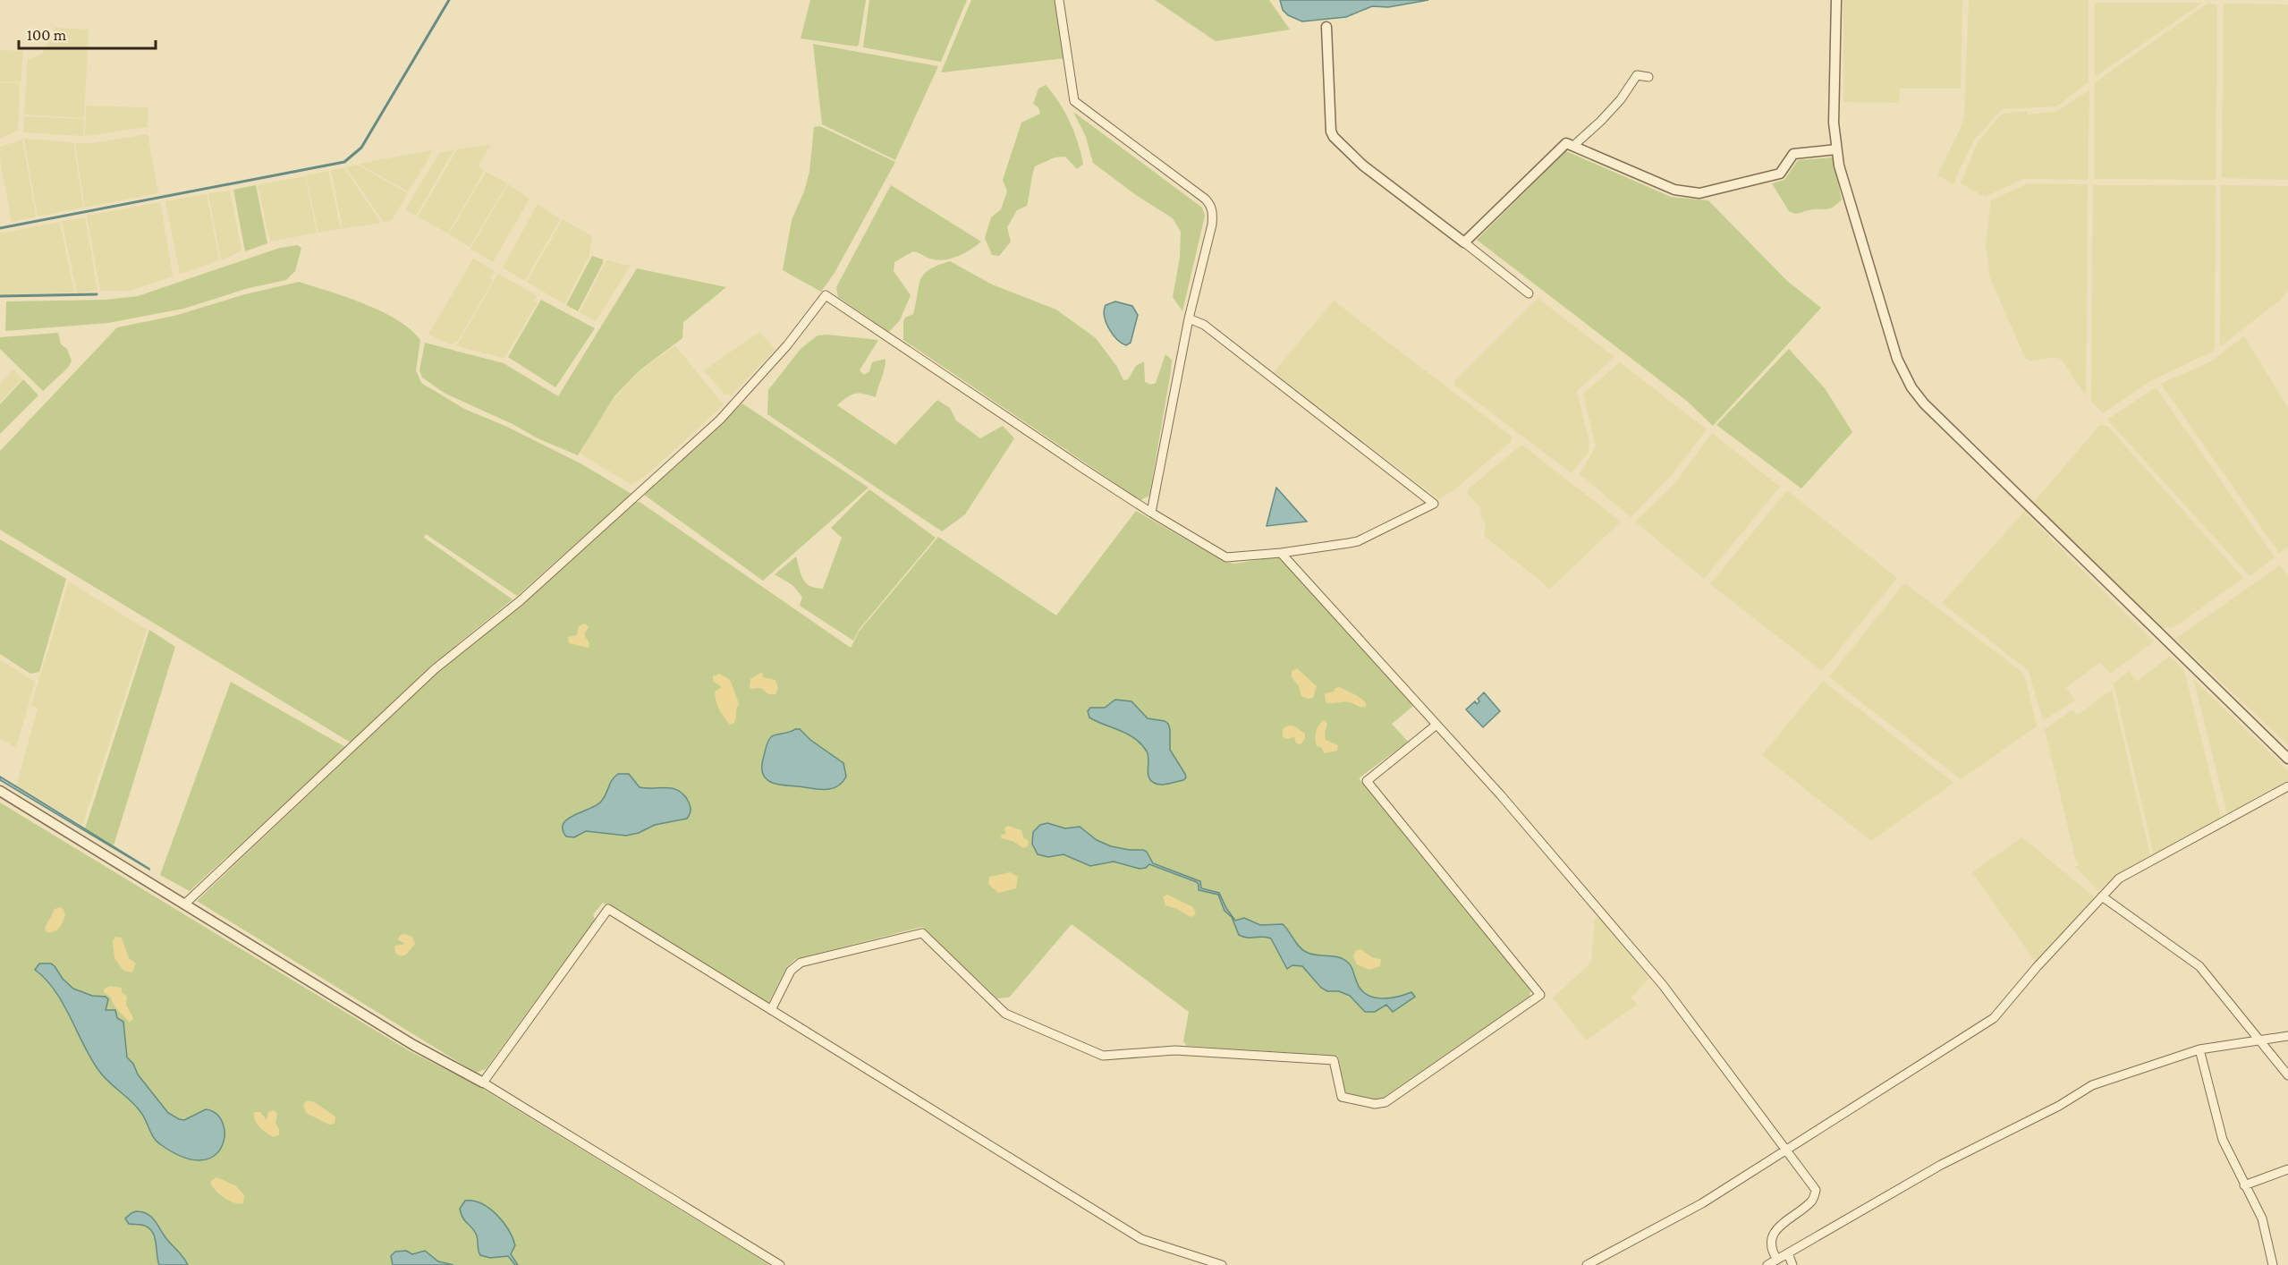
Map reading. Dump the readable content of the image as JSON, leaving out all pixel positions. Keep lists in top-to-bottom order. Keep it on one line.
{"scale_bar":"100 m"}
